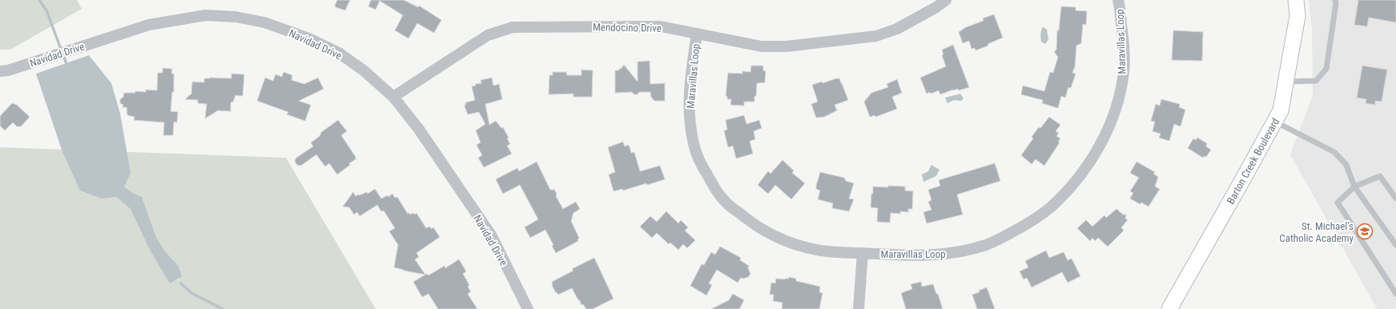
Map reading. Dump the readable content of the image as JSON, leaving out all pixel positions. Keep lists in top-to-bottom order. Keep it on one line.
{"streets":{"street":["Mendocino Drive","Maravillas Loop","Navidad Drive","Barton Creek Boulevard"]},"crossings":[["Mendocino Drive","Maravillas Loop"],["Mendocino Drive","Navidad Drive"]],"places":{"school or university":["St. Michael's Catholic Academy"]}}
